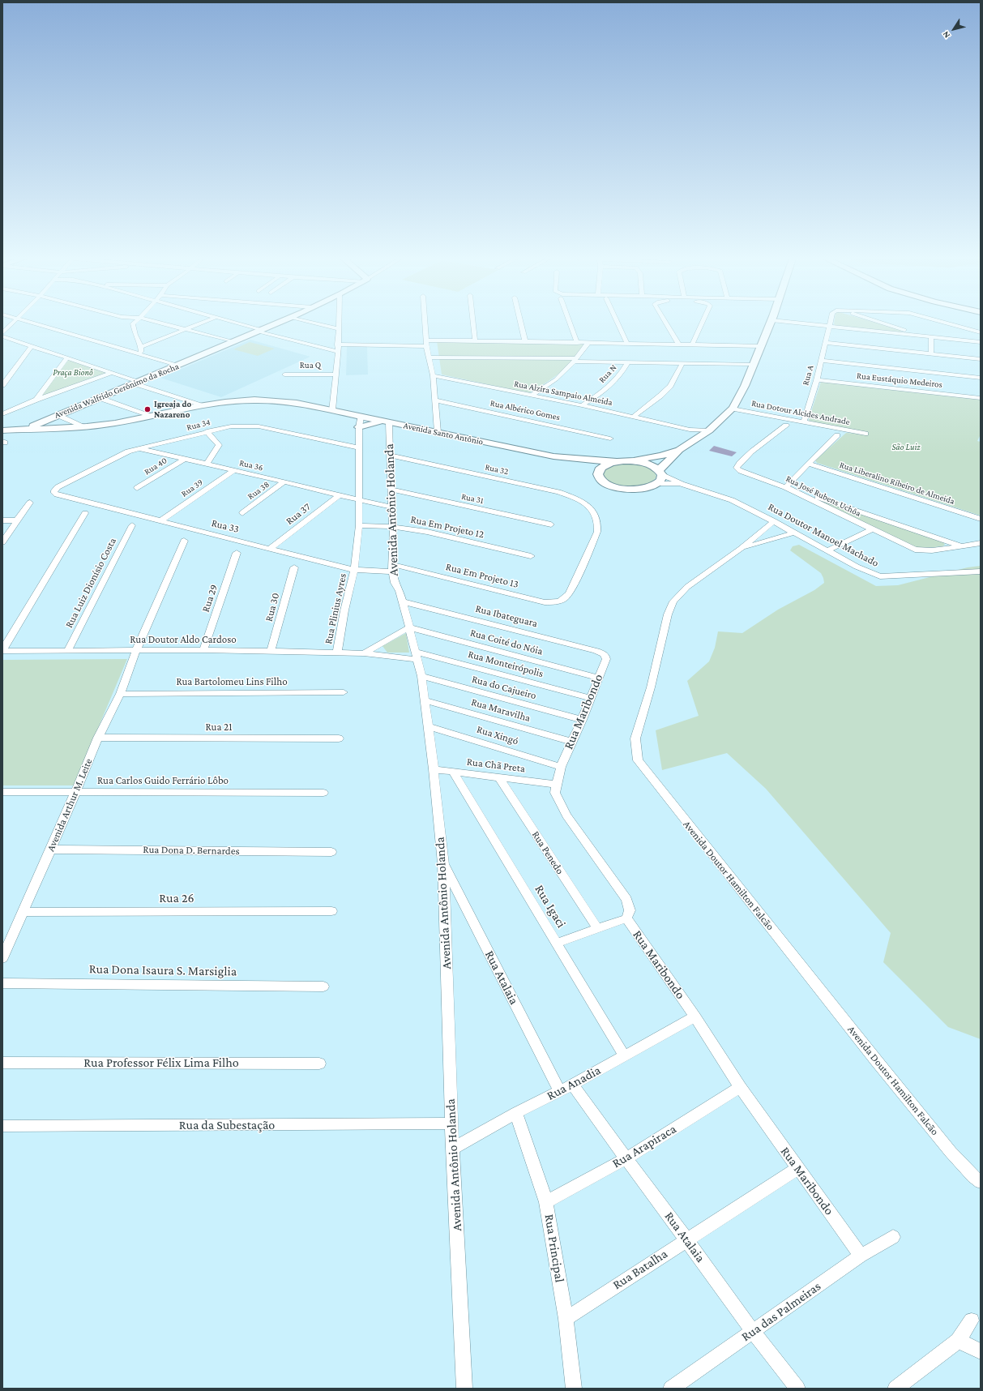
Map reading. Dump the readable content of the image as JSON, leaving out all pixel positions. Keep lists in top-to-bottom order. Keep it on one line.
{"streets":{"street":["Rua Q","Rua N","Rua A","Rua Eustáquio Medeiros","Avenida Walfrido Gerônimo da Rocha","Rua Alzira Sampaio Almeida","Rua Albérico Gomes","Rua Dotour Alcides Andrade","Rua 34","Avenida Santo Antônio","Rua 36","Rua 40","Rua 32","Rua Liberalino Ribeiro de Almeida","Rua 39","Rua 38","Rua José Rubens Uchôa","Rua 31","Avenida Antônio Holanda","Rua 37","Rua 33","Rua Em Projeto 12","Rua Doutor Manoel Machado","Rua Em Projeto 13","Rua Luiz Dionísio Costa","Rua 29","Rua 30","Rua Plinius Ayres","Rua Ibateguara","Rua Doutor Aldo Cardoso","Rua Coité do Nóia","Rua Monteirópolis","Rua Bartolomeu Lins Filho","Rua do Cajueiro","Rua Maravilha","Rua Maribondo","Rua 21","Rua Xingó","Rua Chã Preta","Rua Carlos Guido Ferrário Lôbo","Avenida Arthur M. Leite","Rua Dona D. Bernardes","Rua Penedo","Avenida Doutor Hamilton Falcão","Rua 26","Rua Igaci","Rua Dona Isaura S. Marsiglia","Rua Atalaia","Rua Professor Félix Lima Filho","Rua Anadia","Rua da Subestação","Rua Arapiraca","Rua Principal","Rua Batalha","Rua das Palmeiras"]},"crossings":[["Rua N","Rua Alzira Sampaio Almeida"],["Rua A","Rua Eustáquio Medeiros"],["Rua A","Rua Dotour Alcides Andrade"],["Avenida Walfrido Gerônimo da Rocha","Avenida Santo Antônio"],["Rua 34","Rua 36"],["Rua 34","Rua 33"],["Avenida Santo Antônio","Avenida Antônio Holanda"],["Avenida Santo Antônio","Rua Doutor Manoel Machado"],["Rua 36","Rua 40"],["Rua 36","Rua 39"],["Rua 36","Rua 38"],["Rua 36","Avenida Antônio Holanda"],["Rua 36","Rua 37"],["Rua 32","Avenida Antônio Holanda"],["Rua 32","Rua Em Projeto 13"],["Rua 39","Rua 33"],["Rua 31","Avenida Antônio Holanda"],["Avenida Antônio Holanda","Rua 33"],["Avenida Antônio Holanda","Rua Em Projeto 12"],["Avenida Antônio Holanda","Rua Em Projeto 13"],["Avenida Antônio Holanda","Rua Ibateguara"],["Avenida Antônio Holanda","Rua Doutor Aldo Cardoso"],["Avenida Antônio Holanda","Rua Coité do Nóia"],["Avenida Antônio Holanda","Rua Monteirópolis"],["Avenida Antônio Holanda","Rua do Cajueiro"],["Avenida Antônio Holanda","Rua Maravilha"],["Avenida Antônio Holanda","Rua Xingó"],["Avenida Antônio Holanda","Rua Chã Preta"],["Avenida Antônio Holanda","Rua Atalaia"],["Avenida Antônio Holanda","Rua Anadia"],["Avenida Antônio Holanda","Rua da Subestação"],["Rua 37","Rua 33"],["Rua 33","Rua Em Projeto 13"],["Rua 33","Rua Plinius Ayres"],["Rua Doutor Manoel Machado","Avenida Doutor Hamilton Falcão"],["Rua Luiz Dionísio Costa","Rua Doutor Aldo Cardoso"],["Rua 29","Rua Doutor Aldo Cardoso"],["Rua 30","Rua Doutor Aldo Cardoso"],["Rua Plinius Ayres","Rua Doutor Aldo Cardoso"],["Rua Ibateguara","Rua Maribondo"],["Rua Doutor Aldo Cardoso","Rua Monteirópolis"],["Rua Doutor Aldo Cardoso","Avenida Arthur M. Leite"],["Rua Coité do Nóia","Rua Maribondo"],["Rua Monteirópolis","Rua Maribondo"],["Rua Bartolomeu Lins Filho","Avenida Arthur M. Leite"],["Rua do Cajueiro","Rua Maribondo"],["Rua Maravilha","Rua Maribondo"],["Rua Maribondo","Rua Xingó"],["Rua Maribondo","Rua Chã Preta"],["Rua Maribondo","Rua Anadia"],["Rua Maribondo","Rua Arapiraca"],["Rua Maribondo","Rua Batalha"],["Rua Maribondo","Rua das Palmeiras"],["Rua 21","Avenida Arthur M. Leite"],["Rua Chã Preta","Rua Penedo"],["Rua Chã Preta","Rua Igaci"],["Rua Carlos Guido Ferrário Lôbo","Avenida Arthur M. Leite"],["Avenida Arthur M. Leite","Rua Dona D. Bernardes"],["Avenida Arthur M. Leite","Rua 26"],["Rua Igaci","Rua Anadia"],["Rua Atalaia","Rua Anadia"],["Rua Atalaia","Rua Arapiraca"],["Rua Atalaia","Rua Batalha"],["Rua Atalaia","Rua das Palmeiras"],["Rua Anadia","Rua Principal"],["Rua Arapiraca","Rua Principal"],["Rua Principal","Rua Batalha"]],"parks":["Praça Bionô","São Luiz"],"places":["Igreaja do Nazareno"],"north":"bottom left"}
